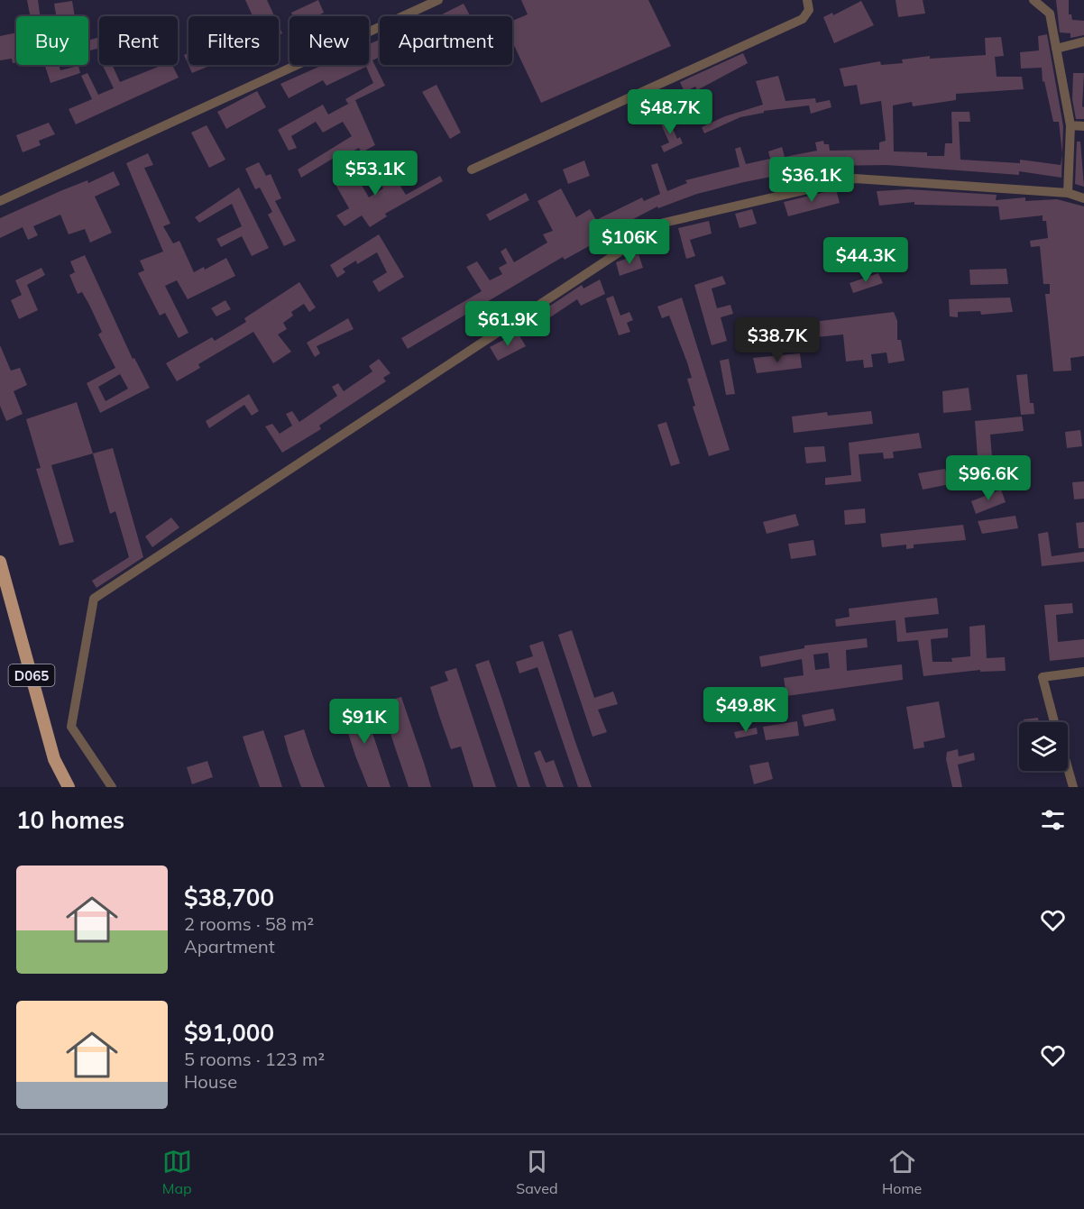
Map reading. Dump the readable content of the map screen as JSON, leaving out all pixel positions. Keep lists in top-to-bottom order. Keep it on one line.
{"streets":{"main road":["D065"]},"page":{"chip":["Buy","Rent","Filters","New","Apartment"],"price":["$48.7K","$53.1K","$36.1K","$106K","$44.3K","$61.9K","$38.7K","$96.6K","$49.8K","$91K"],"heading":"10 homes","list":[{"name":"$38,700","note":"2 rooms · 58 m² · Apartment"},{"name":"$91,000","note":"5 rooms · 123 m² · House"}],"tabs":["Map","Saved","Home"]}}
